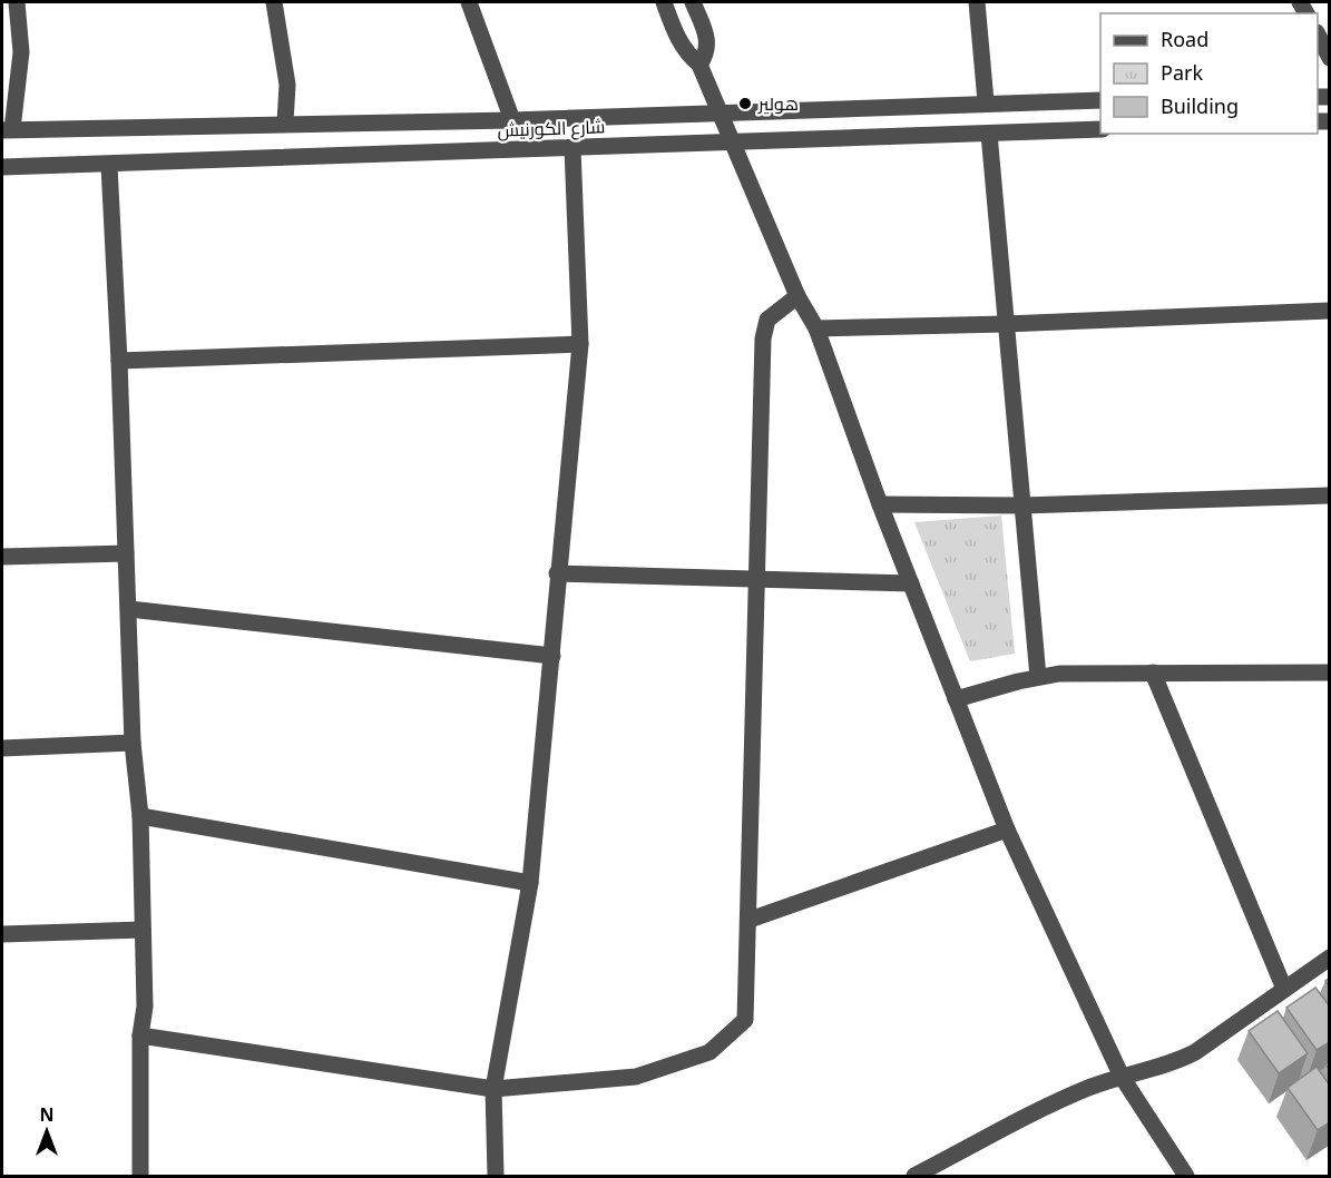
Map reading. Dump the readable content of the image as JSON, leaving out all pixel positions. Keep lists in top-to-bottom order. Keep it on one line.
{"streets":{"street":["شارع الكورنيش"]},"places":["هولير"],"legend":["Road","Park","Building"],"north":"top"}
